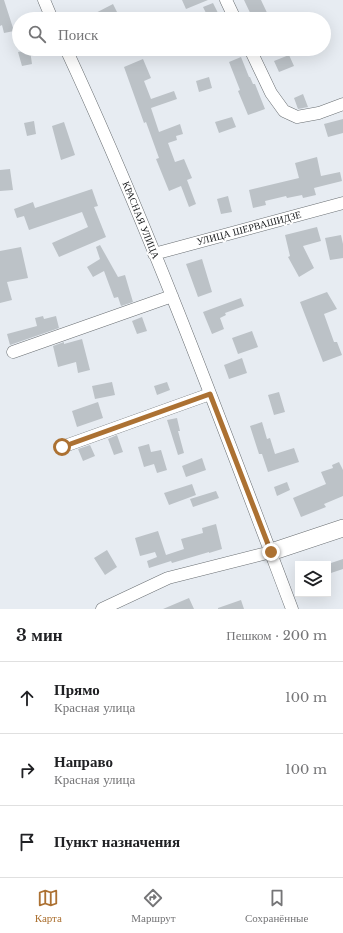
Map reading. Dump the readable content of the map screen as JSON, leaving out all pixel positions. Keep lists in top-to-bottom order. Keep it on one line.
{"streets":{"street":["КРАСНАЯ УЛИЦА","УЛИЦА ШЕРВАШИДЗЕ"]},"crossings":[["КРАСНАЯ УЛИЦА","УЛИЦА ШЕРВАШИДЗЕ"]],"page":{"search":"Поиск","heading":["3 мин","Пешком · 200 m"],"list":[["Прямо","Красная улица","100 m"],["Направо","Красная улица","100 m"],"Пункт назначения"],"nav":["Карта","Маршрут","Сохранённые"]}}
